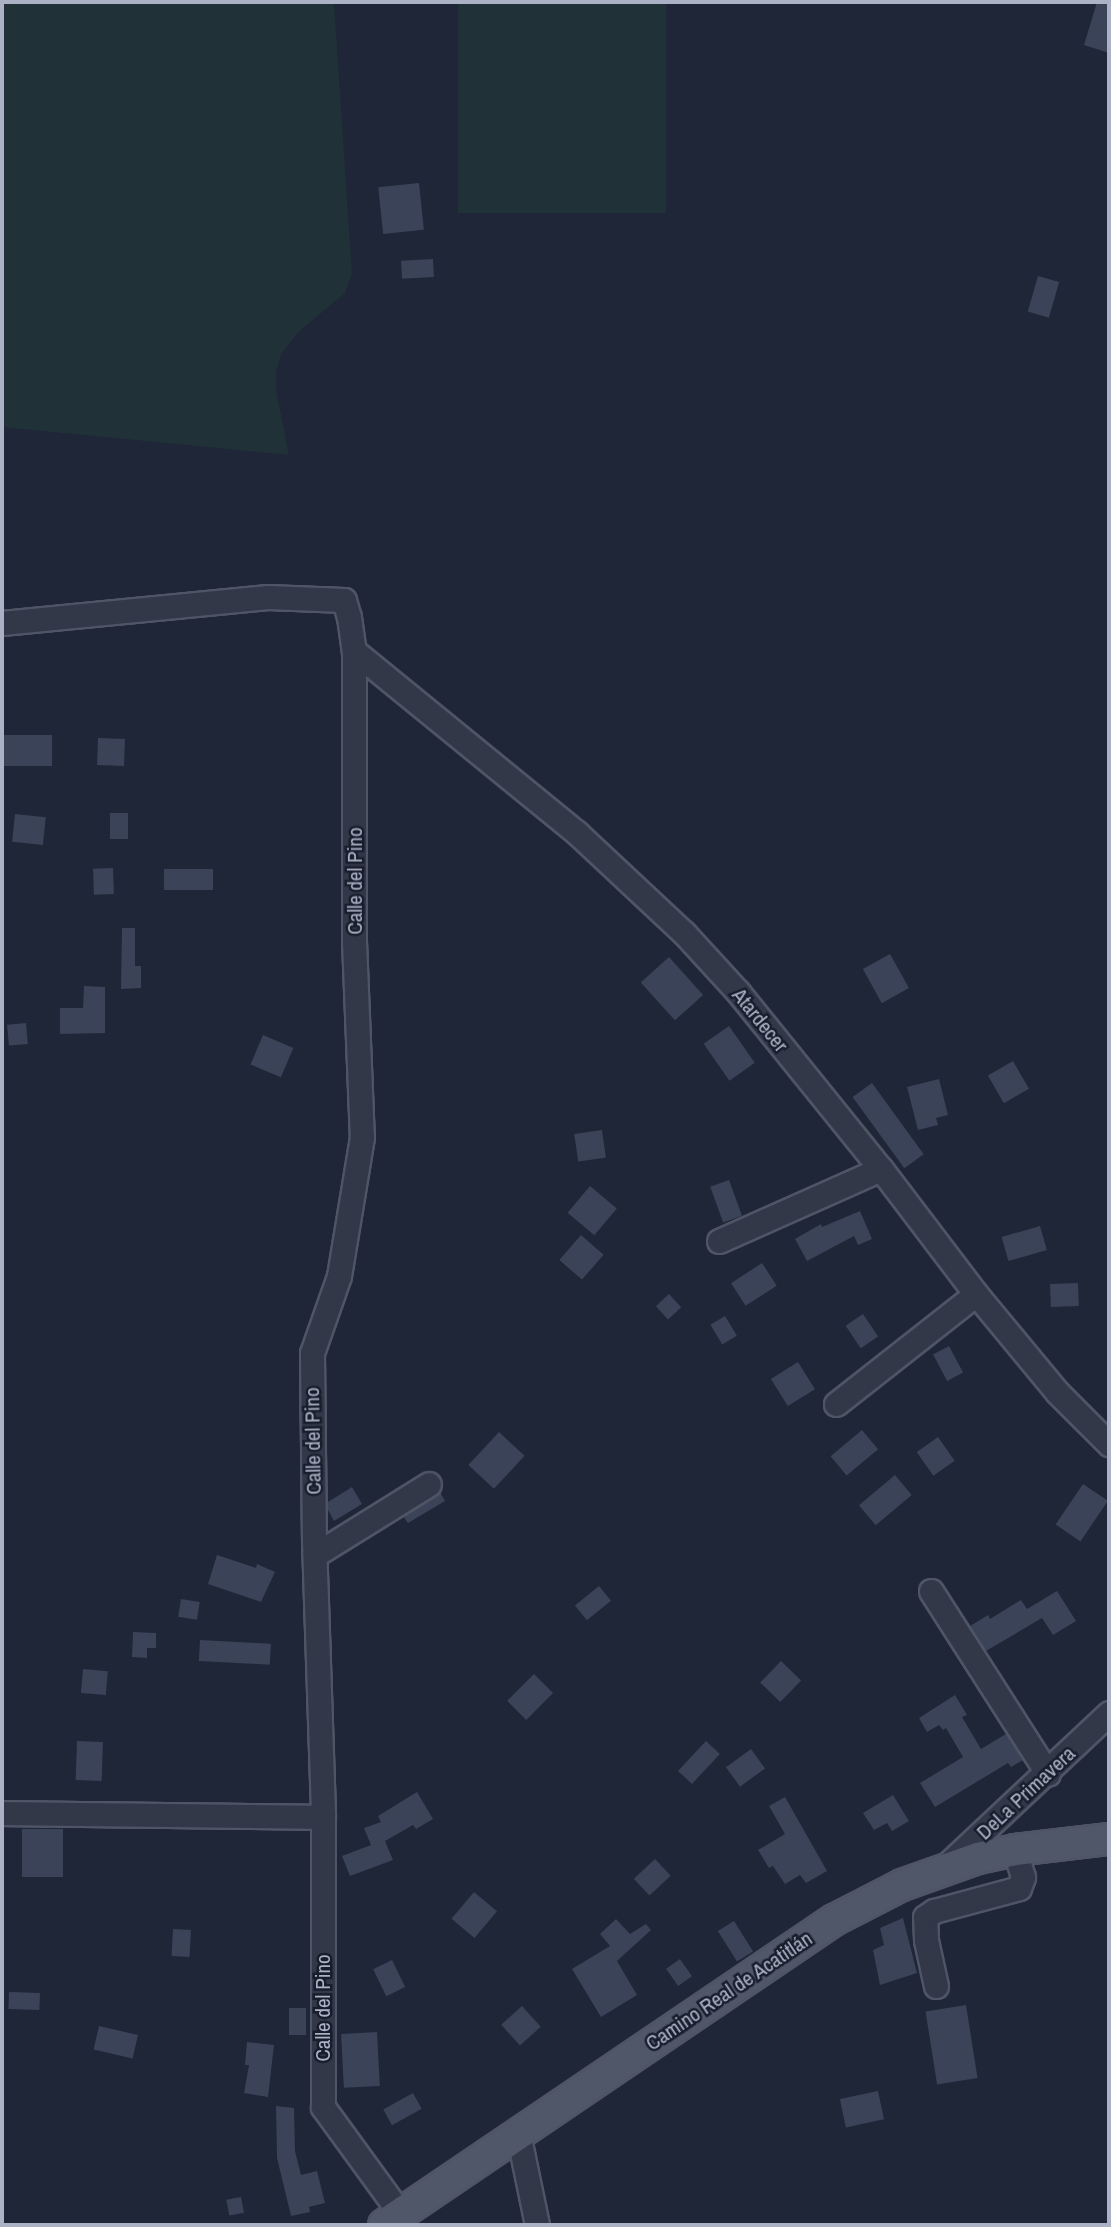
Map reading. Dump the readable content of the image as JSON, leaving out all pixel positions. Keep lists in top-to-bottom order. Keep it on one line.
{"streets":{"main road":["Camino Real de Acatitlán"],"street":["Calle del Pino","Atardecer","DeLa Primavera"]},"crossings":[["Calle del Pino","Atardecer"],["Calle del Pino","Camino Real de Acatitlán"],["DeLa Primavera","Camino Real de Acatitlán"]]}
